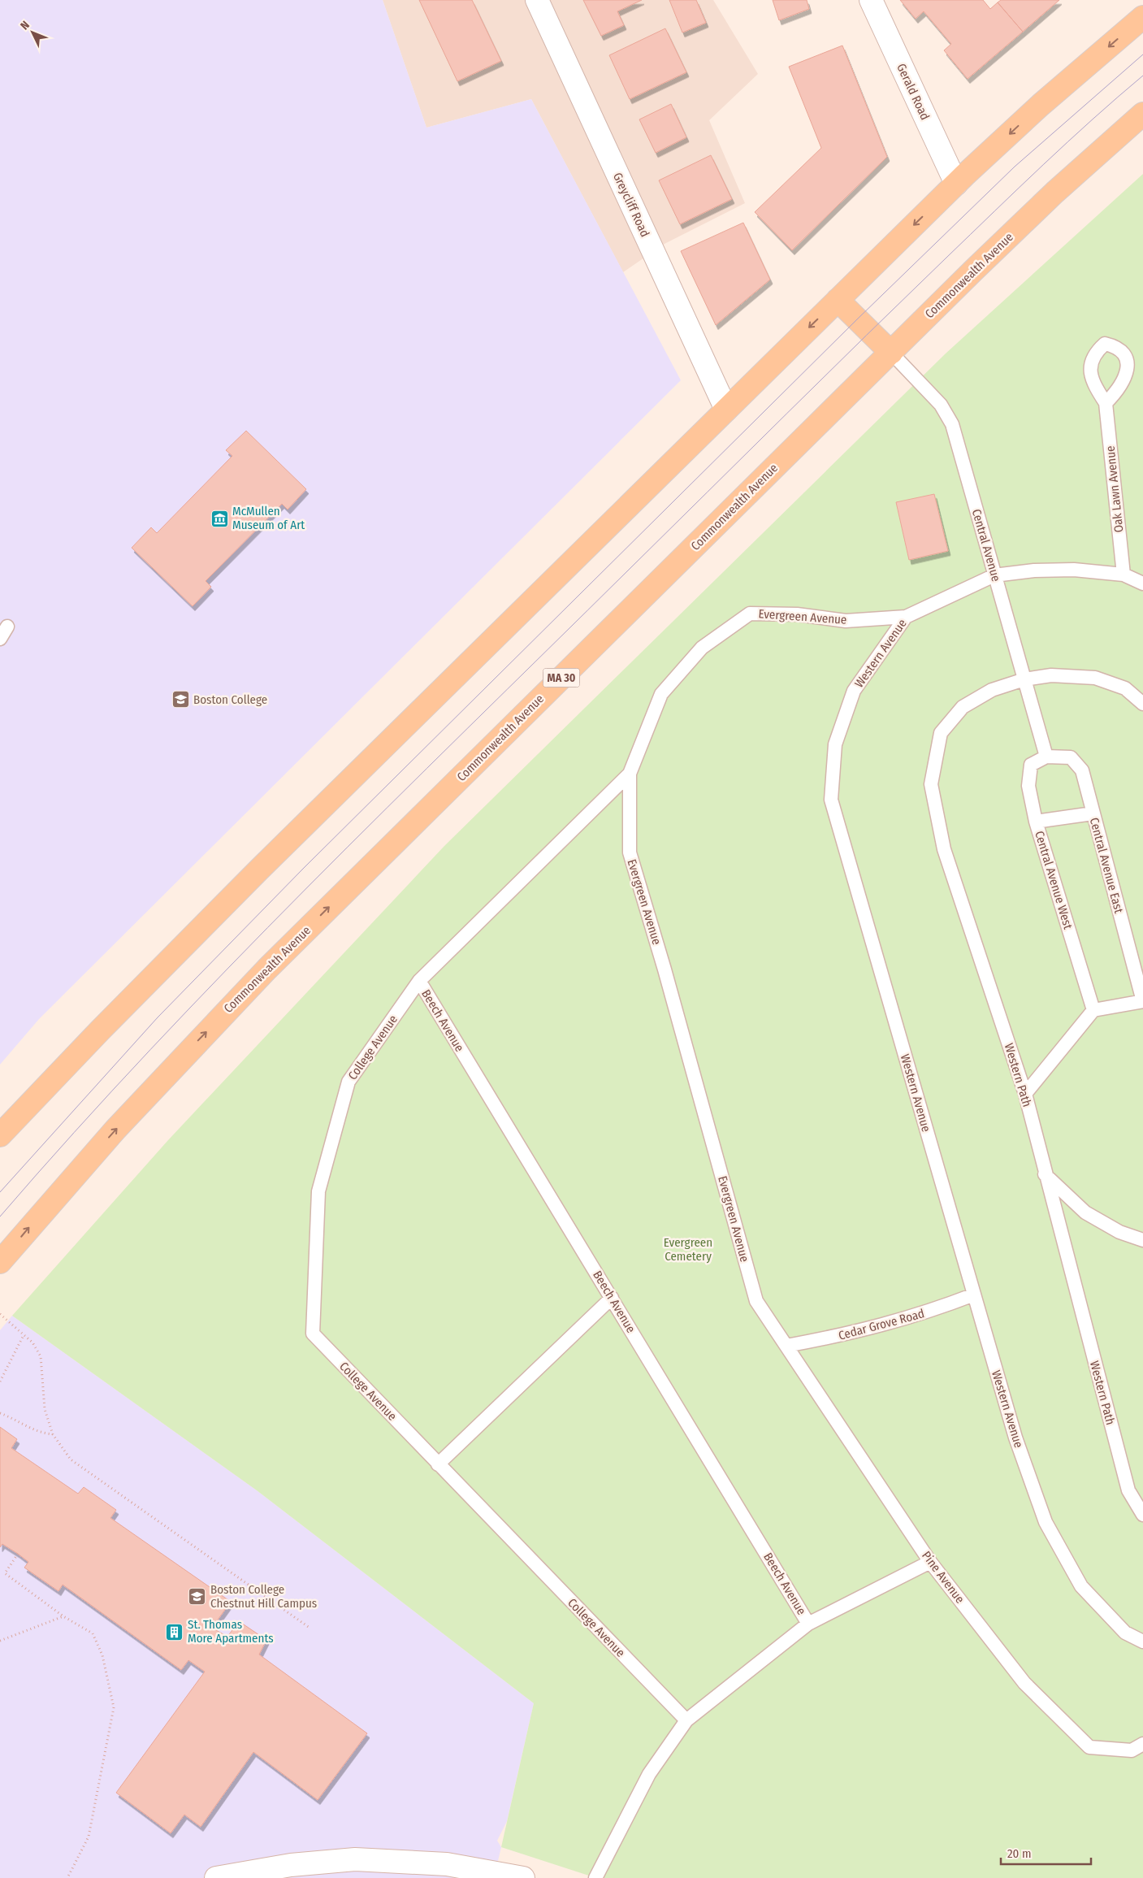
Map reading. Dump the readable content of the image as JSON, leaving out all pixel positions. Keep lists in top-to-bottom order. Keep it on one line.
{"streets":{"main road":["Commonwealth Avenue","MA 30"],"street":["Gerald Road","Greycliff Road"],"lane":["Oak Lawn Avenue","Central Avenue","Evergreen Avenue","Western Avenue","Central Avenue East","Central Avenue West","Beech Avenue","College Avenue","Western Path","Cedar Grove Road","Pine Avenue"]},"crossings":[["Commonwealth Avenue","Central Avenue"],["Oak Lawn Avenue","Western Avenue"],["Central Avenue","Western Avenue"],["Central Avenue","Central Avenue East"],["Central Avenue","Central Avenue West"],["Central Avenue","Western Path"],["Evergreen Avenue","Western Avenue"],["Evergreen Avenue","College Avenue"],["Evergreen Avenue","Cedar Grove Road"],["Evergreen Avenue","Pine Avenue"],["Western Avenue","Cedar Grove Road"],["Central Avenue East","Central Avenue West"],["Beech Avenue","College Avenue"],["Cedar Grove Road","Pine Avenue"]],"parks":["Evergreen Cemetery"],"places":{"museum":["McMullen Museum of Art"],"school or university":["Boston College","Boston College Chestnut Hill Campus"],"building":["St. Thomas More Apartments"]},"scale_bar":"20 m","north":"top left"}
